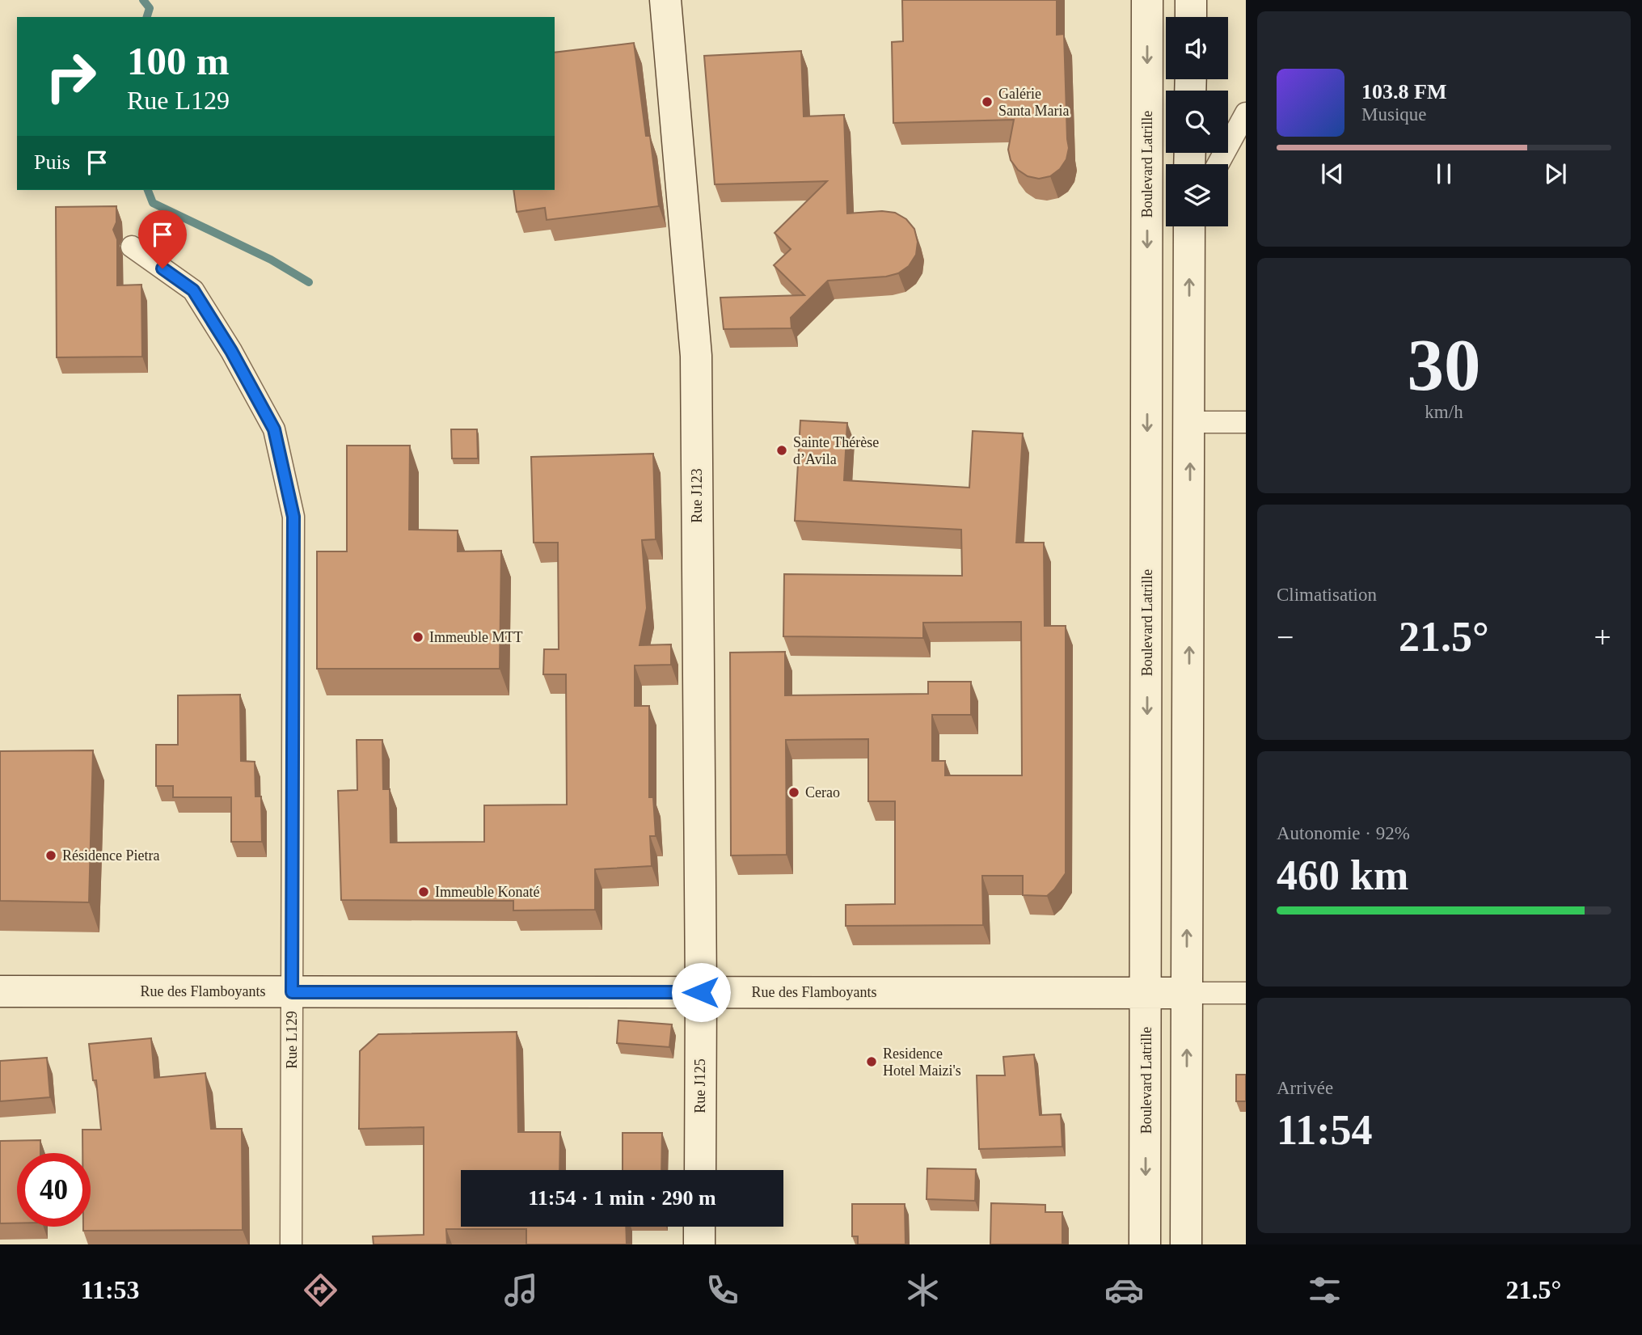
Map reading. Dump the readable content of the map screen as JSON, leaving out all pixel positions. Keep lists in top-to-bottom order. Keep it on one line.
{"streets":{"street":["Boulevard Latrille","Rue J123","Rue des Flamboyants","Rue L129","Rue J125"]},"crossings":[["Boulevard Latrille","Rue des Flamboyants"],["Rue J123","Rue des Flamboyants"],["Rue J123","Rue J125"],["Rue des Flamboyants","Rue L129"],["Rue des Flamboyants","Rue J125"]],"places":["Galérie Santa Maria","Sainte Thérèse d’Avila","Immeuble MTT","Cerao","Résidence Pietra","Immeuble Konaté","Residence Hotel Maizi's"],"page":{"turn":["100 m","Rue L129"],"song":["103.8 FM","Musique"],"then":"Puis","tile":[["30","km/h"],"Climatisation",["Autonomie · 92%","460 km"],["Arrivée","11:54"]],"heat":["−","21.5°","+"],"limit":"40","trip":"11:54 · 1 min · 290 m","tabs":["11:53","21.5°"]}}
